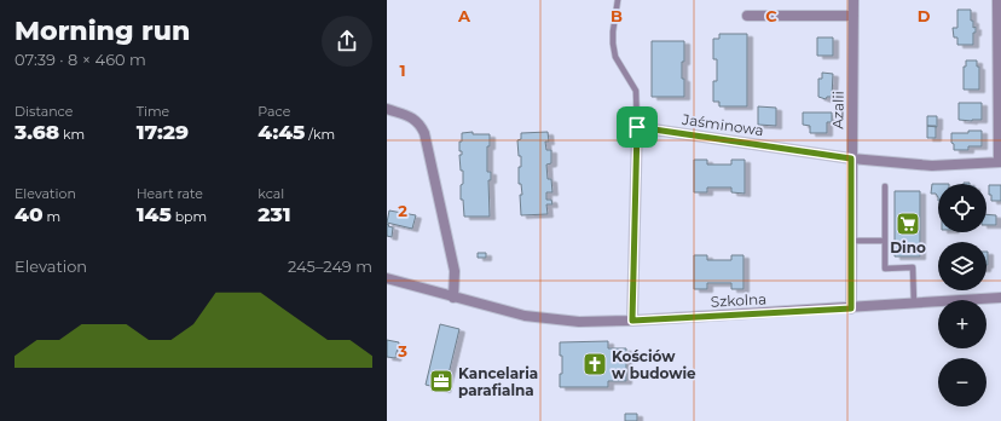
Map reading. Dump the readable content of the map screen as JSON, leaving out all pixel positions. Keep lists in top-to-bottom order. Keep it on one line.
{"streets":{"street":["Azalii","Jaśminowa","Szkolna"]},"crossings":[["Azalii","Jaśminowa"],["Azalii","Szkolna"]],"places":{"supermarket":["Dino"],"church":["Kościów w budowie"],"office":["Kancelaria parafialna"]},"page":{"heading":["Morning run","07:39 · 8 × 460 m"],"stats":[["Distance","3.68 km"],["Time","17:29"],["Pace","4:45 /km"],["Elevation","40 m"],["Heart rate","145 bpm"],["kcal","231"]],"map_buttons":["+","−"],"chart":["Elevation","245–249 m"]},"grid":{"columns":["A","B","C","D"],"rows":["1","2","3"]}}
